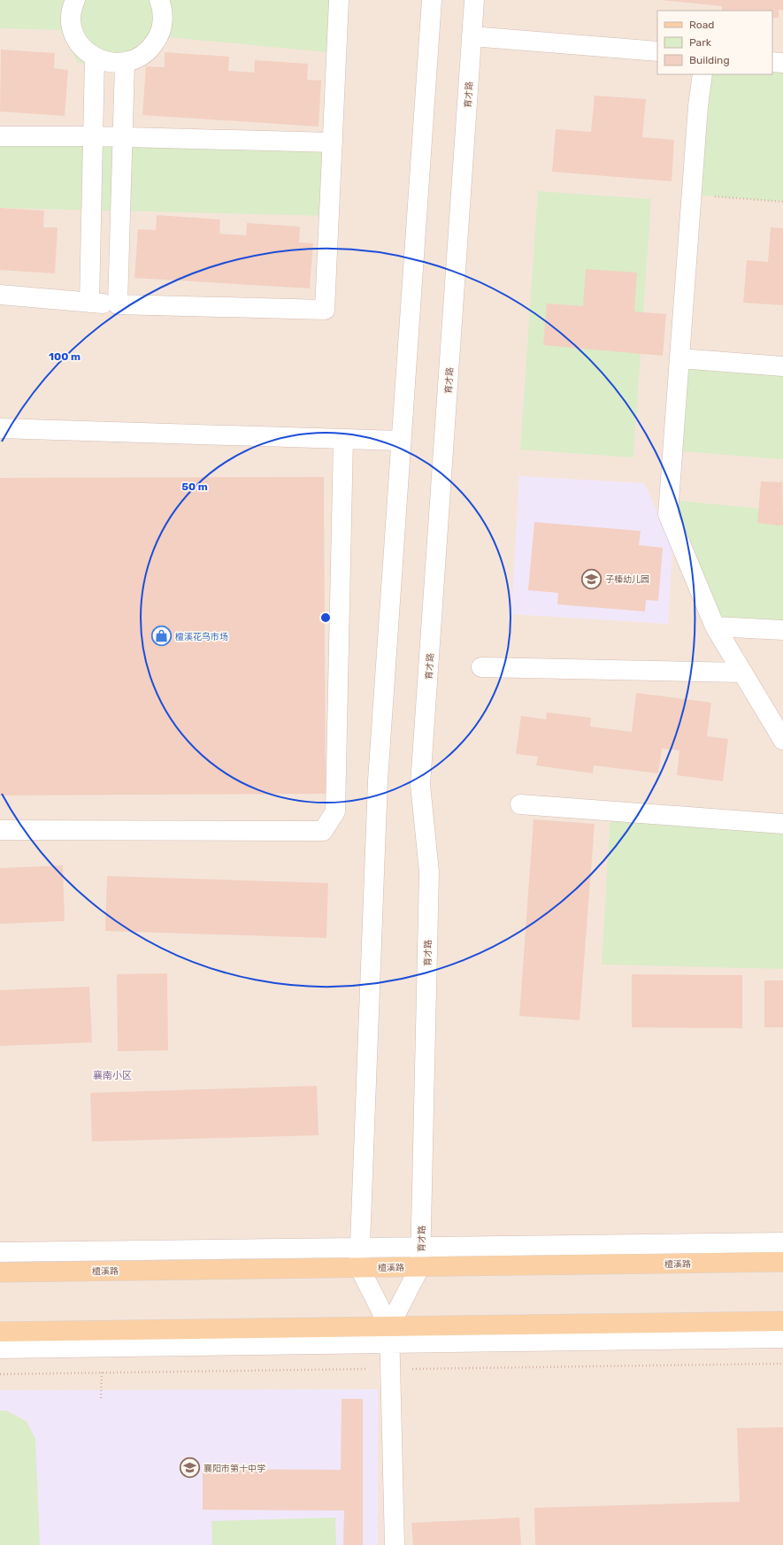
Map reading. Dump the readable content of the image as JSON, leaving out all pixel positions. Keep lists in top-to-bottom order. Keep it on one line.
{"streets":{"main road":["檀溪路"],"street":["育才路"]},"crossings":[["育才路","檀溪路"]],"districts":["襄南小区"],"places":{"school or university":["子榛幼儿园","襄阳市第十中学"],"shop":["檀溪花鸟市场"]},"legend":["Road","Park","Building"],"rings":["100 m","50 m"]}
